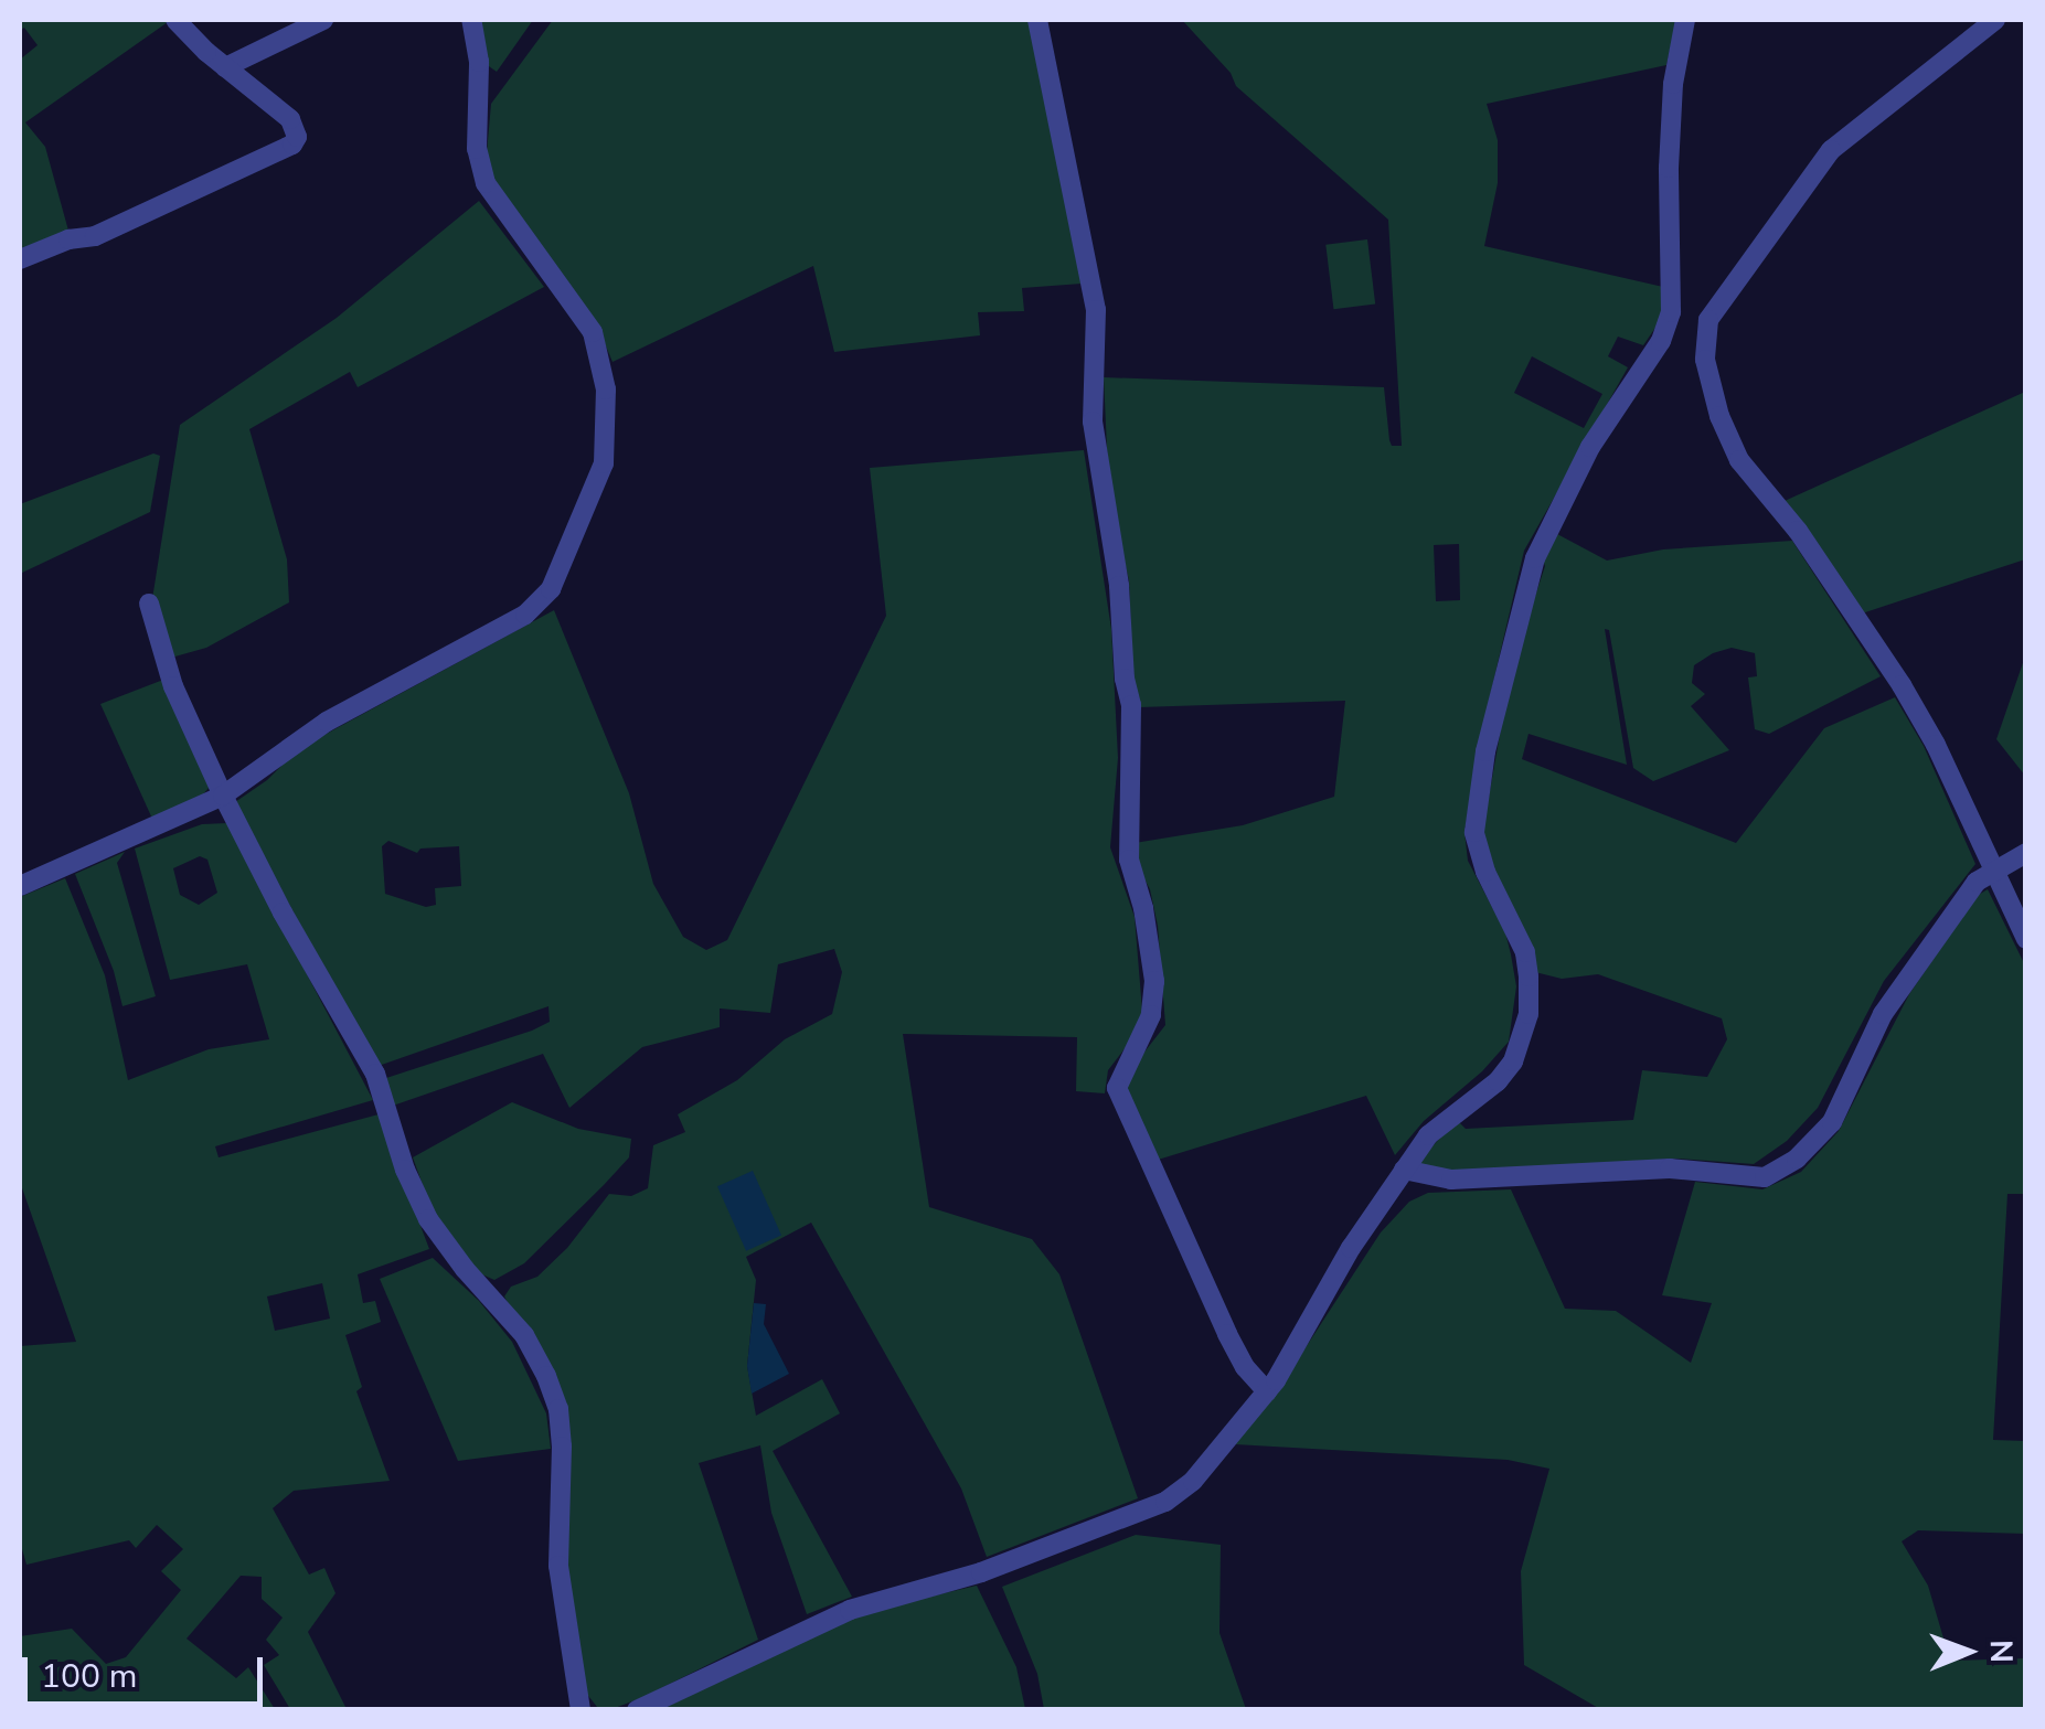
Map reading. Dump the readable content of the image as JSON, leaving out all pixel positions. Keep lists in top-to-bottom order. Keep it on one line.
{"scale_bar":"100 m","north":"right"}
